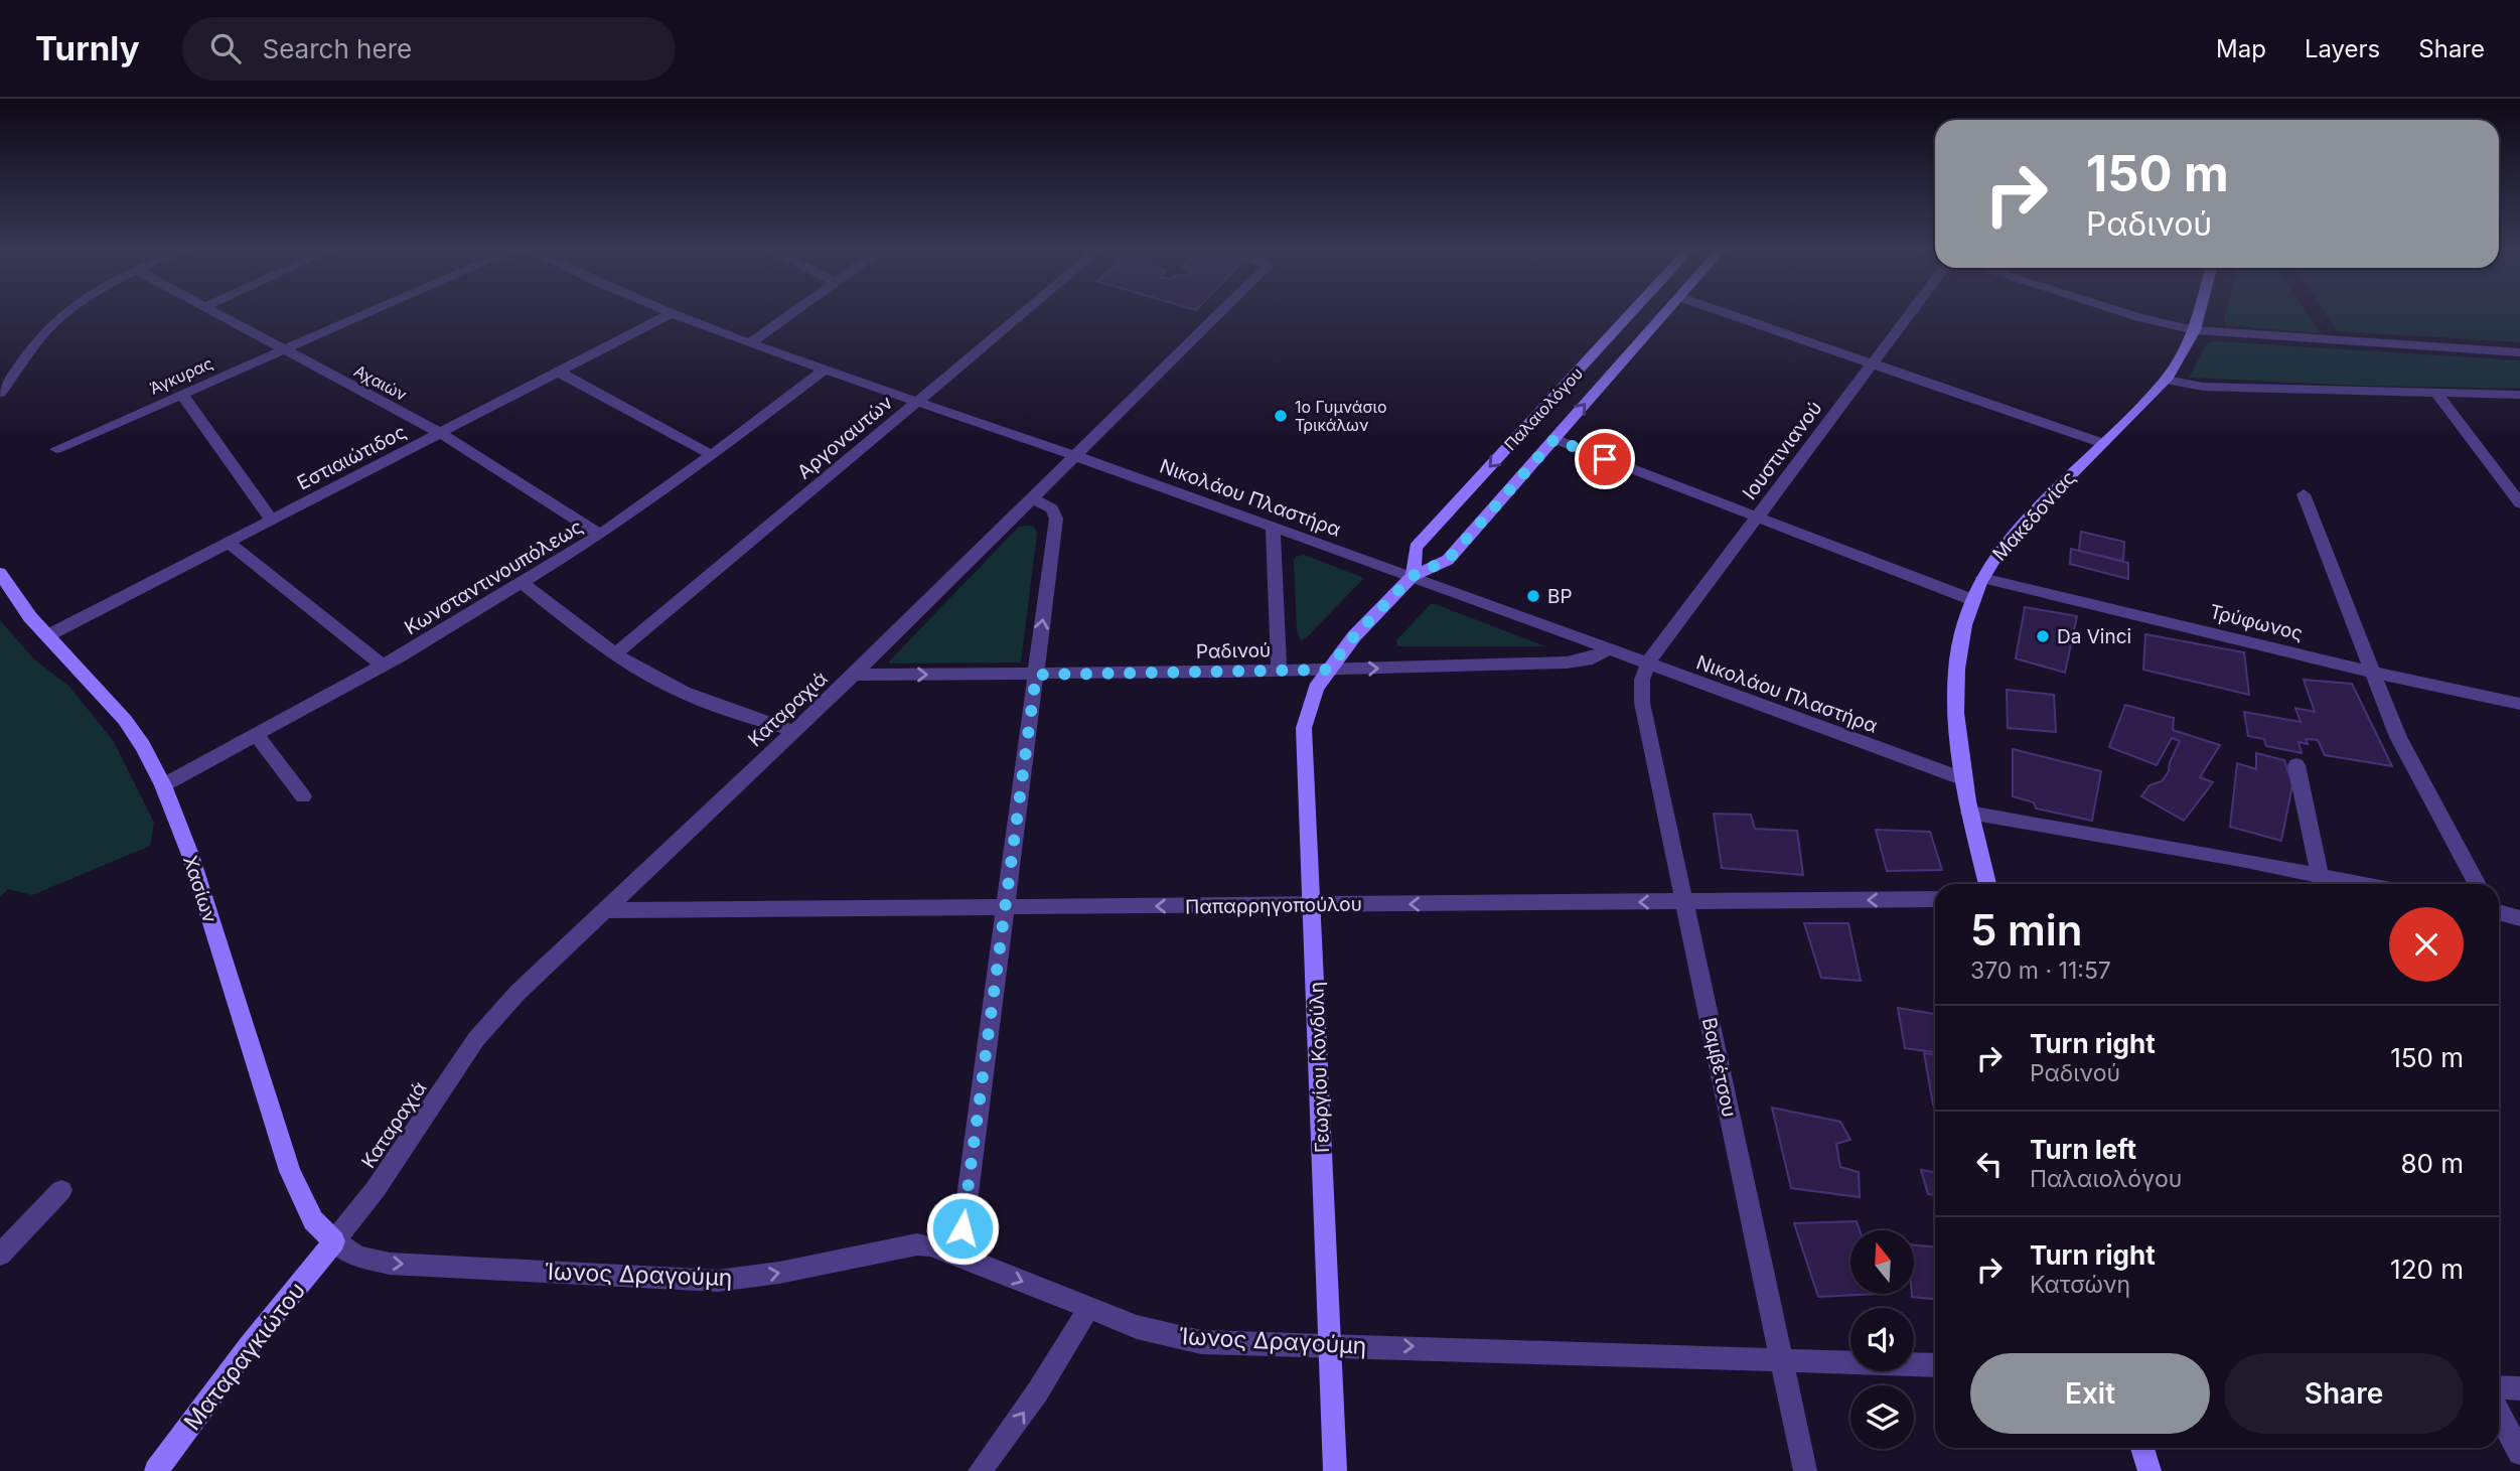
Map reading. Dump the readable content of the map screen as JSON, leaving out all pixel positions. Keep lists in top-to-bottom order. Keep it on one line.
{"streets":{"main road":["Παλαιολόγου","Μακεδονίας","Χασίων","Γεωργίου Κονδύλη","Ματαραγκιώτου"],"street":["Άγκυρας","Αχαιών","Αργοναυτών","Ιουστινιανού","Εστιαιώτιδος","Νικολάου Πλαστήρα","Κωνσταντινουπόλεως","Τρύφωνος","Ραδινού","Καταραχιά","Παπαρρηγοπούλου","Βαμβέτσου","Ίωνος Δραγούμη"]},"crossings":[["Άγκυρας","Αχαιών"],["Αχαιών","Εστιαιώτιδος"],["Αχαιών","Κωνσταντινουπόλεως"],["Παλαιολόγου","Νικολάου Πλαστήρα"],["Παλαιολόγου","Ραδινού"],["Παλαιολόγου","Γεωργίου Κονδύλη"],["Αργοναυτών","Νικολάου Πλαστήρα"],["Ιουστινιανού","Νικολάου Πλαστήρα"],["Ιουστινιανού","Βαμβέτσου"],["Εστιαιώτιδος","Χασίων"],["Νικολάου Πλαστήρα","Μακεδονίας"],["Νικολάου Πλαστήρα","Κωνσταντινουπόλεως"],["Νικολάου Πλαστήρα","Ραδινού"],["Νικολάου Πλαστήρα","Καταραχιά"],["Νικολάου Πλαστήρα","Βαμβέτσου"],["Μακεδονίας","Τρύφωνος"],["Κωνσταντινουπόλεως","Χασίων"],["Ραδινού","Καταραχιά"],["Ραδινού","Γεωργίου Κονδύλη"],["Καταραχιά","Χασίων"],["Καταραχιά","Παπαρρηγοπούλου"],["Καταραχιά","Ίωνος Δραγούμη"],["Καταραχιά","Ματαραγκιώτου"],["Χασίων","Ίωνος Δραγούμη"],["Χασίων","Ματαραγκιώτου"],["Παπαρρηγοπούλου","Γεωργίου Κονδύλη"],["Παπαρρηγοπούλου","Βαμβέτσου"],["Γεωργίου Κονδύλη","Ίωνος Δραγούμη"],["Βαμβέτσου","Ίωνος Δραγούμη"],["Ίωνος Δραγούμη","Ματαραγκιώτου"]],"one_way":["Ραδινού","Παπαρρηγοπούλου","Ίωνος Δραγούμη"],"places":["1ο Γυμνάσιο Τρικάλων","BP","Da Vinci"],"north":"top","page":{"header":"Turnly","search":"Search here","nav":["Map","Layers","Share"],"turn":["150 m","Ραδινού"],"heading":["5 min","370 m · 11:57"],"list":[{"name":"Turn right","note":"Ραδινού","value":"150 m"},{"name":"Turn left","note":"Παλαιολόγου","value":"80 m"},{"name":"Turn right","note":"Κατσώνη","value":"120 m"}],"buttons":["Exit","Share"]}}
